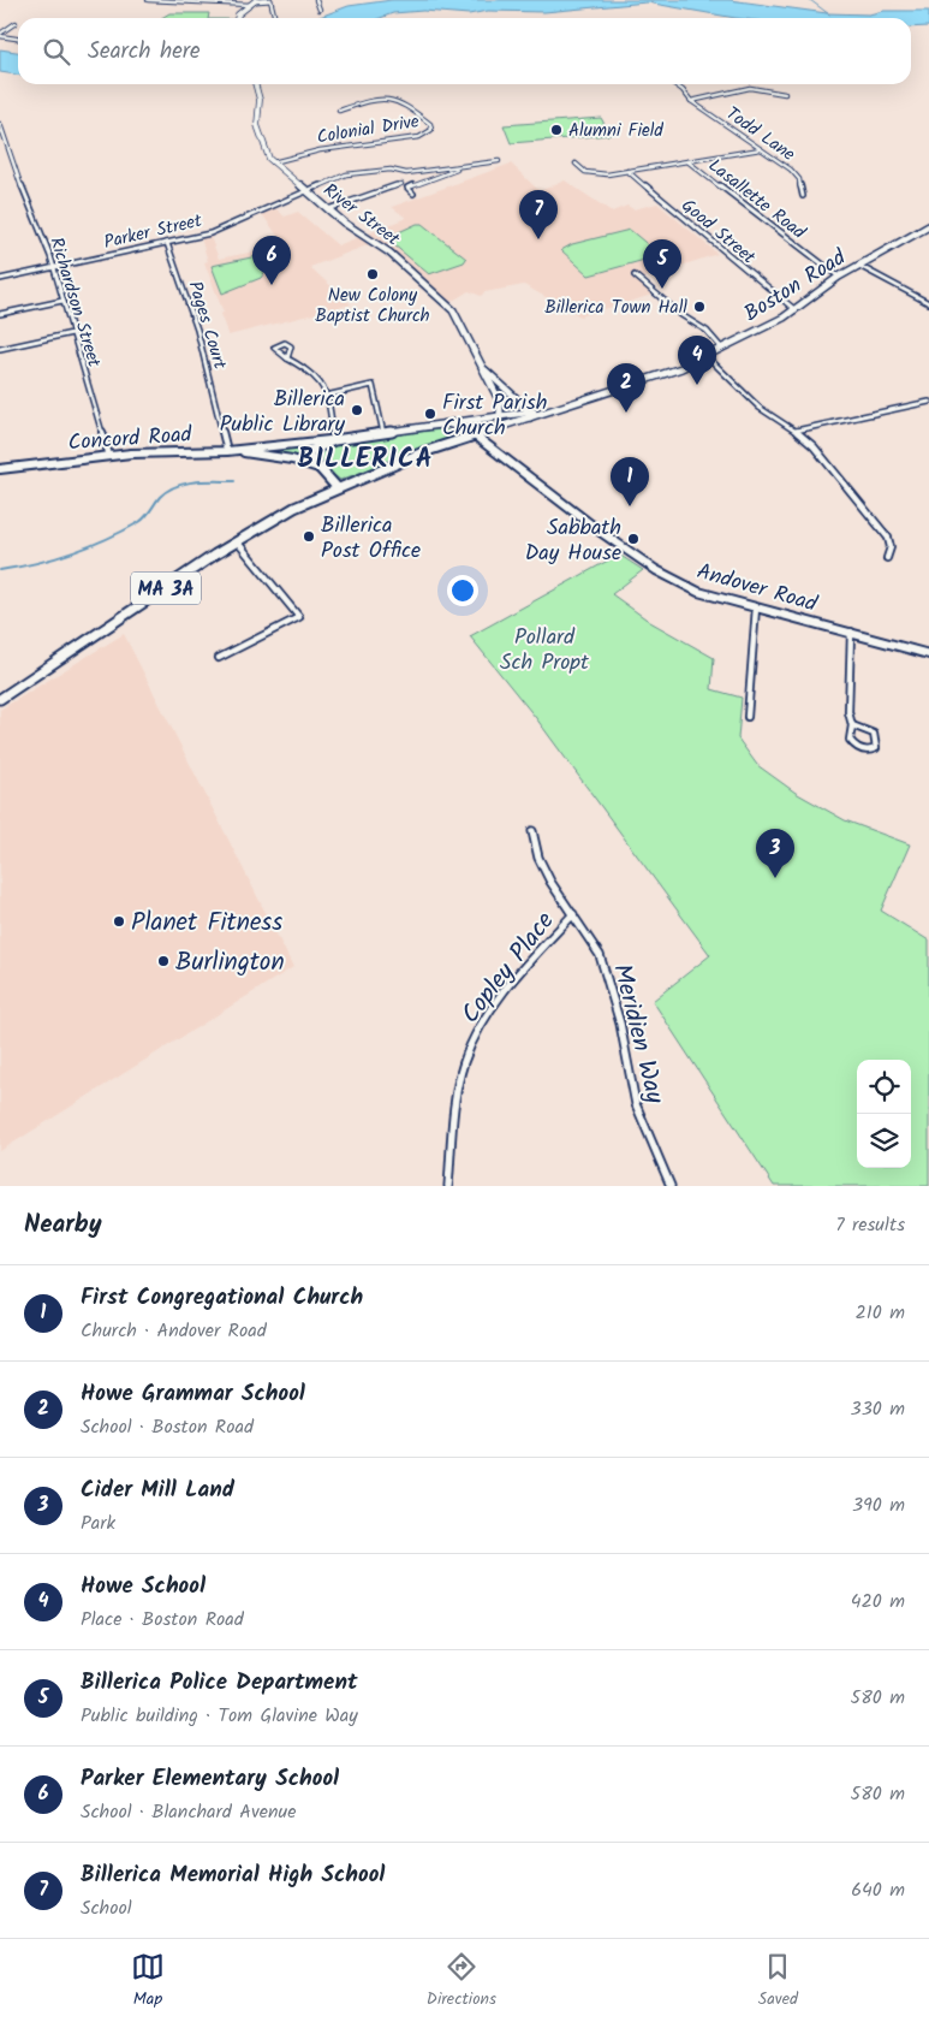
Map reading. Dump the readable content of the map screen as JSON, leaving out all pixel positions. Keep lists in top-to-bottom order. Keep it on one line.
{"streets":{"main road":["River Street","Boston Road","Concord Road","Andover Road","MA 3A"],"street":["Colonial Drive","Todd Lane","Lasallette Road","Parker Street","Good Street","Richardson Street","Pages Court","Copley Place","Meridien Way"]},"crossings":[["Colonial Drive","River Street"],["Lasallette Road","Boston Road"],["River Street","Parker Street"],["River Street","Boston Road"],["River Street","Concord Road"],["Parker Street","Richardson Street"],["Parker Street","Pages Court"],["Good Street","Boston Road"],["Boston Road","Concord Road"],["Boston Road","Andover Road"],["Richardson Street","Concord Road"],["Pages Court","Concord Road"],["Concord Road","Andover Road"],["Copley Place","Meridien Way"]],"districts":["BILLERICA"],"parks":["Pollard Sch Propt"],"places":["Alumni Field","New Colony Baptist Church","Billerica Town Hall","Billerica Public Library","First Parish Church","Billerica Post Office","Sabbath Day House","Planet Fitness","Burlington"],"page":{"search":"Search here","pins":["7","6","5","4","2","1","3"],"heading":["Nearby","7 results"],"list":[{"mark":"1","name":"First Congregational Church","note":"Church · Andover Road","value":"210 m"},{"mark":"2","name":"Howe Grammar School","note":"School · Boston Road","value":"330 m"},{"mark":"3","name":"Cider Mill Land","note":"Park","value":"390 m"},{"mark":"4","name":"Howe School","note":"Place · Boston Road","value":"420 m"},{"mark":"5","name":"Billerica Police Department","note":"Public building · Tom Glavine Way","value":"580 m"},{"mark":"6","name":"Parker Elementary School","note":"School · Blanchard Avenue","value":"580 m"},{"mark":"7","name":"Billerica Memorial High School","note":"School","value":"640 m"}],"nav":["Map","Directions","Saved"]}}
